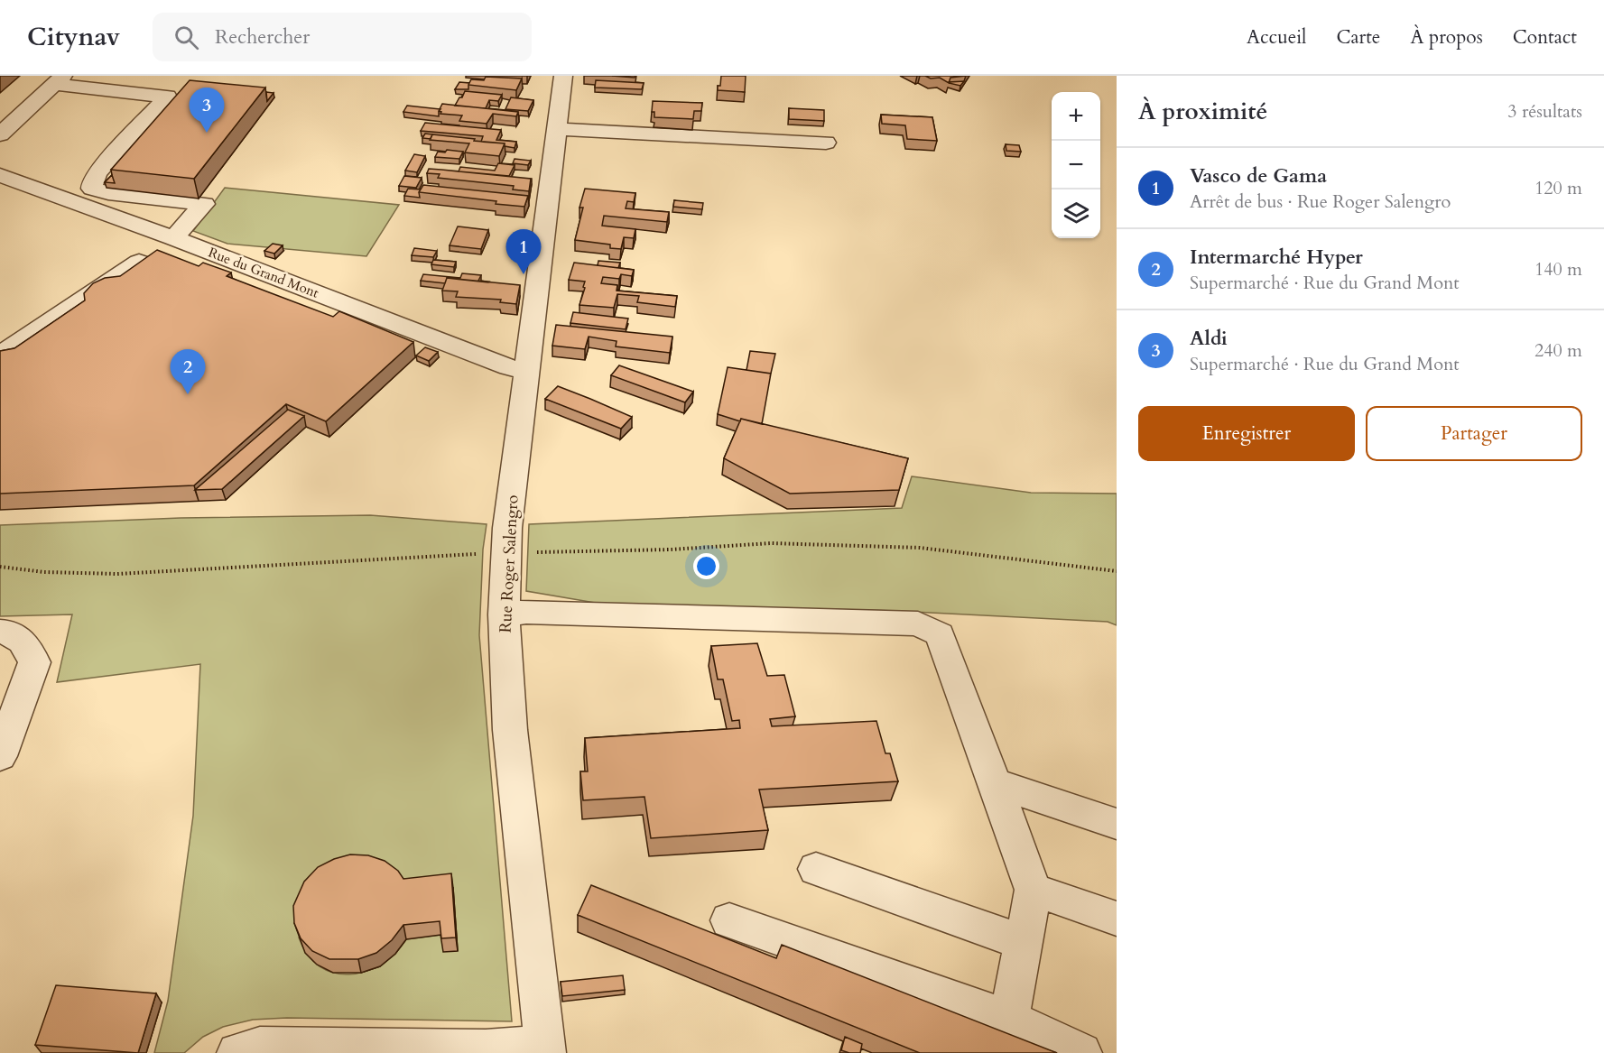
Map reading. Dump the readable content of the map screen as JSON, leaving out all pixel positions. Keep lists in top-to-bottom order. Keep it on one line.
{"streets":{"street":["Rue du Grand Mont","Rue Roger Salengro"]},"crossings":[["Rue du Grand Mont","Rue Roger Salengro"]],"page":{"header":"Citynav","search":"Rechercher","nav":["Accueil","Carte","À propos","Contact"],"heading":["À proximité","3 résultats"],"pins":["3","1","2"],"map_buttons":["+","−"],"list":[{"mark":"1","name":"Vasco de Gama","note":"Arrêt de bus · Rue Roger Salengro","value":"120 m"},{"mark":"2","name":"Intermarché Hyper","note":"Supermarché · Rue du Grand Mont","value":"140 m"},{"mark":"3","name":"Aldi","note":"Supermarché · Rue du Grand Mont","value":"240 m"}],"buttons":["Enregistrer","Partager"]}}
